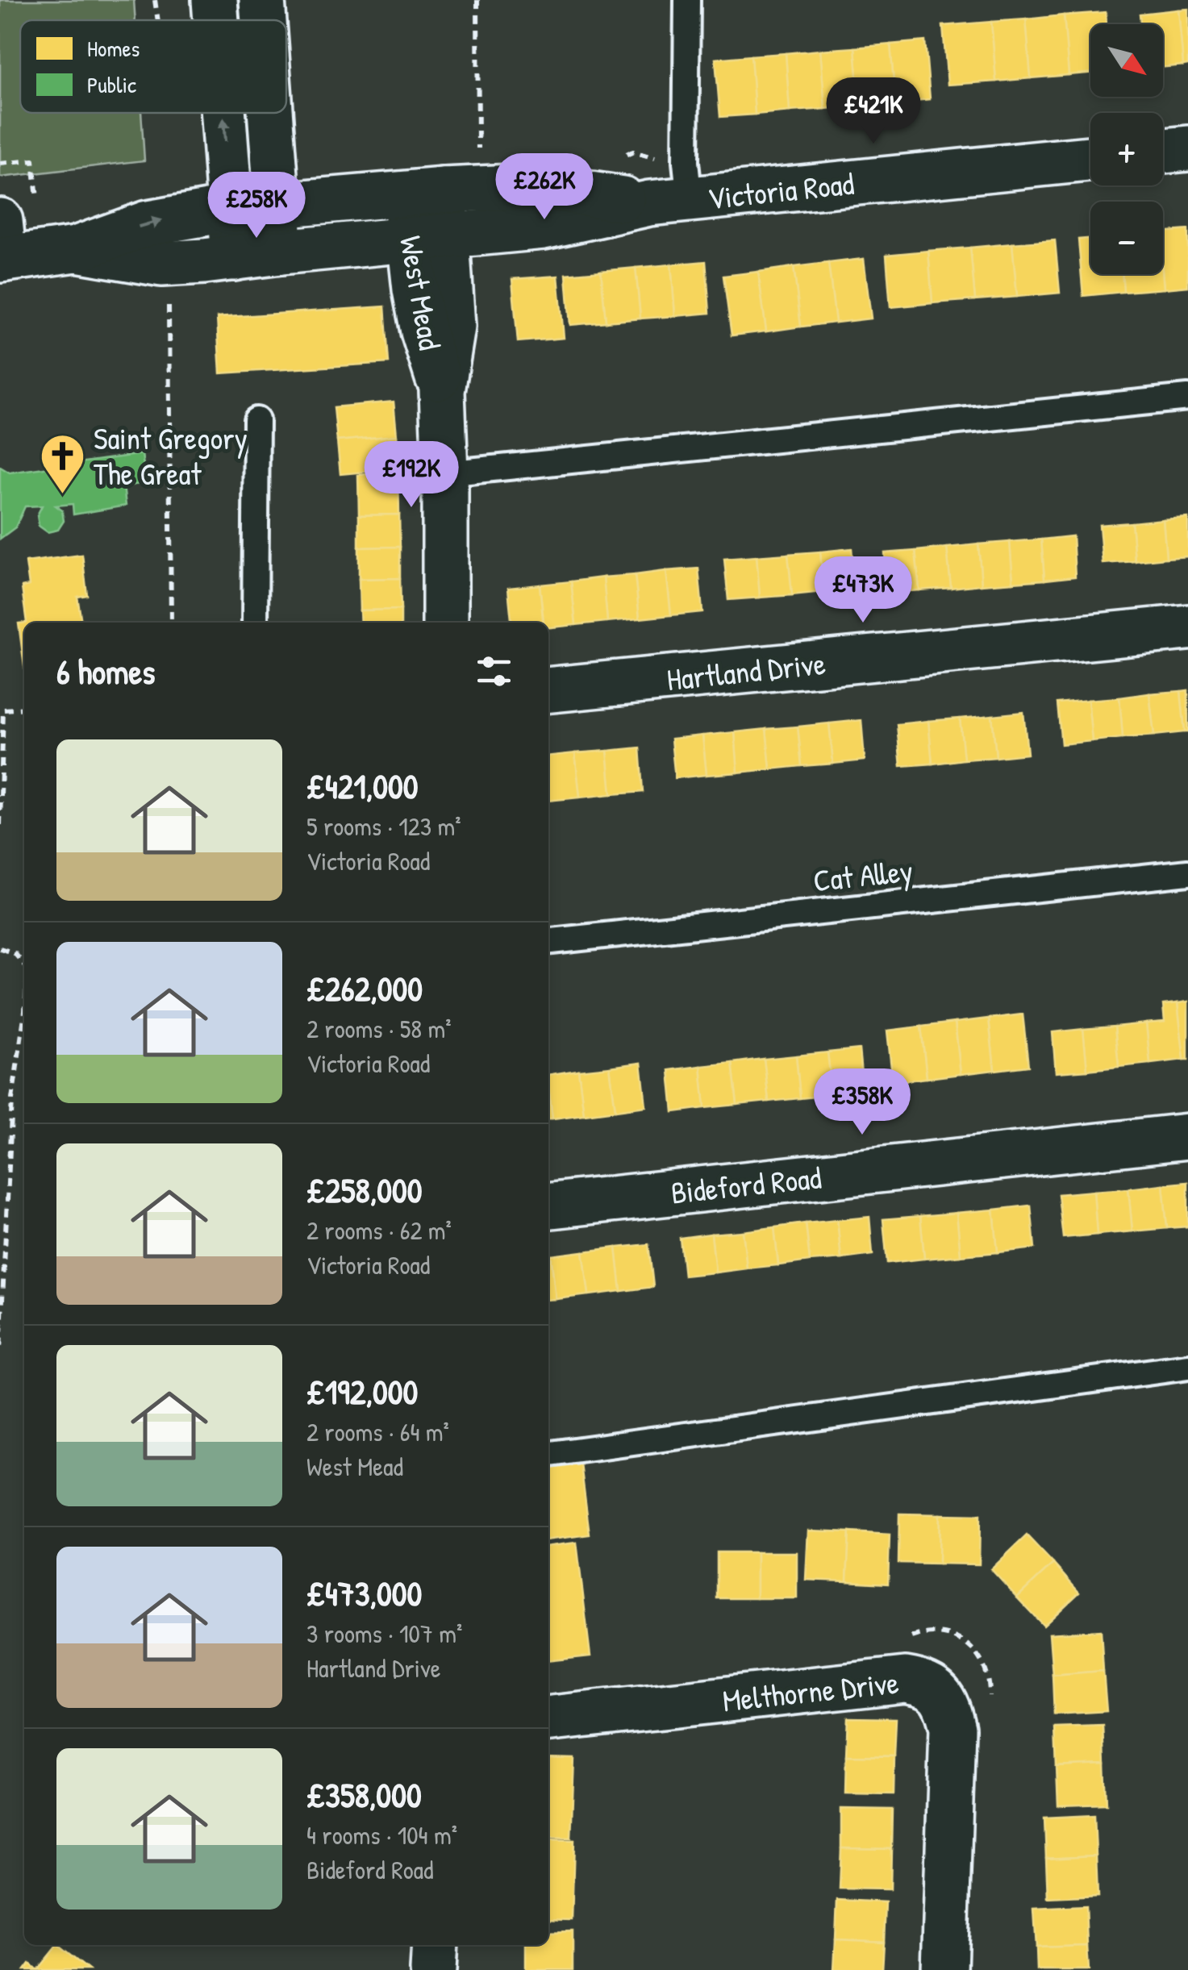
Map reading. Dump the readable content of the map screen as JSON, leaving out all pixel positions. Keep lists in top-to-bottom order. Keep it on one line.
{"streets":{"street":["Victoria Road","West Mead","Hartland Drive","Bideford Road","Melthorne Drive"],"lane":["Cat Alley"]},"crossings":[["Victoria Road","West Mead"]],"places":{"church":["Saint Gregory The Great"]},"legend":["Homes","Public"],"north":"bottom right","page":{"map_buttons":["+","−"],"price":["£421K","£262K","£258K","£192K","£473K","£358K"],"heading":"6 homes","list":[{"name":"£421,000","note":"5 rooms · 123 m² · Victoria Road"},{"name":"£262,000","note":"2 rooms · 58 m² · Victoria Road"},{"name":"£258,000","note":"2 rooms · 62 m² · Victoria Road"},{"name":"£192,000","note":"2 rooms · 64 m² · West Mead"},{"name":"£473,000","note":"3 rooms · 107 m² · Hartland Drive"},{"name":"£358,000","note":"4 rooms · 104 m² · Bideford Road"}]}}
